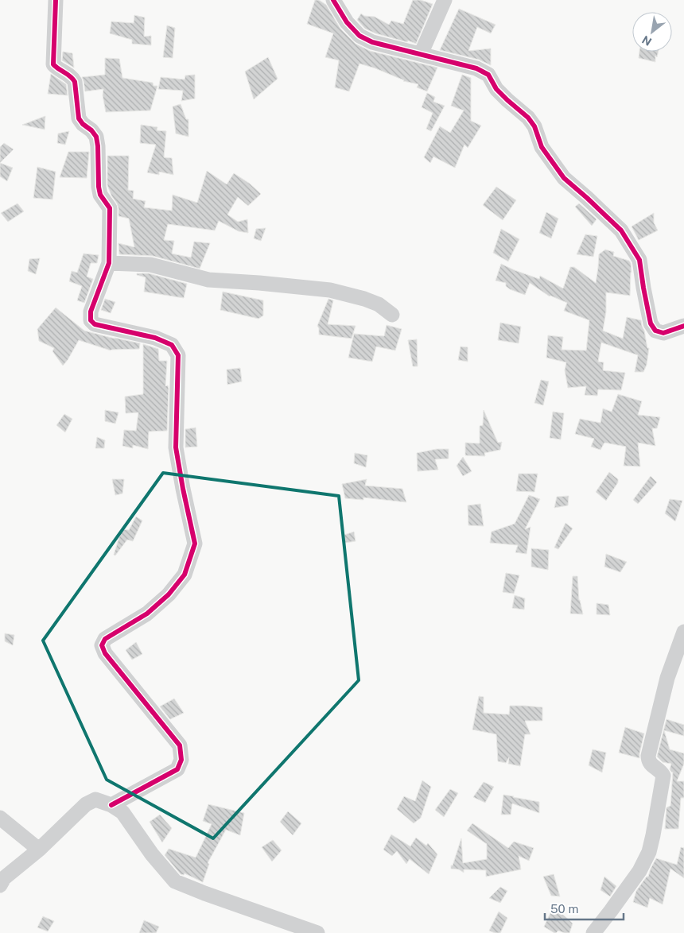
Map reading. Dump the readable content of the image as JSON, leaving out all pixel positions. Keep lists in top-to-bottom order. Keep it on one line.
{"scale_bar":"50 m","north":"bottom left"}
